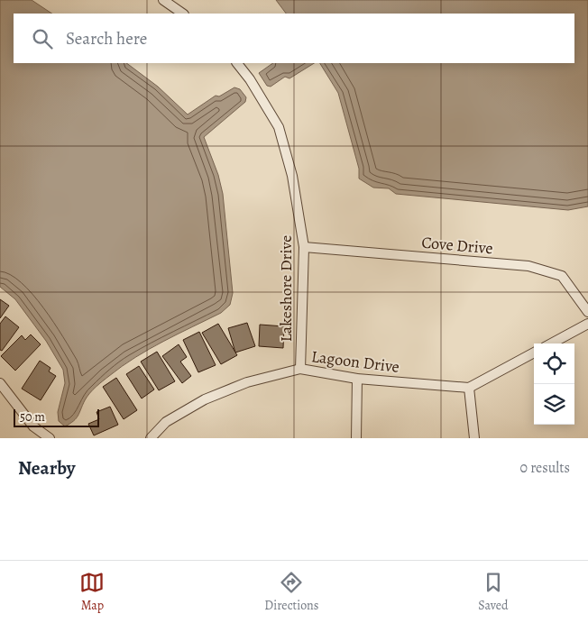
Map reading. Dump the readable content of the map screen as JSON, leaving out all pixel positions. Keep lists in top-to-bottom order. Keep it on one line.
{"streets":{"street":["Cove Drive","Lakeshore Drive","Lagoon Drive"]},"crossings":[["Cove Drive","Lakeshore Drive"],["Lakeshore Drive","Lagoon Drive"]],"scale_bar":"50 m","page":{"search":"Search here","scale":"50 m","heading":["Nearby","0 results"],"nav":["Map","Directions","Saved"]}}
